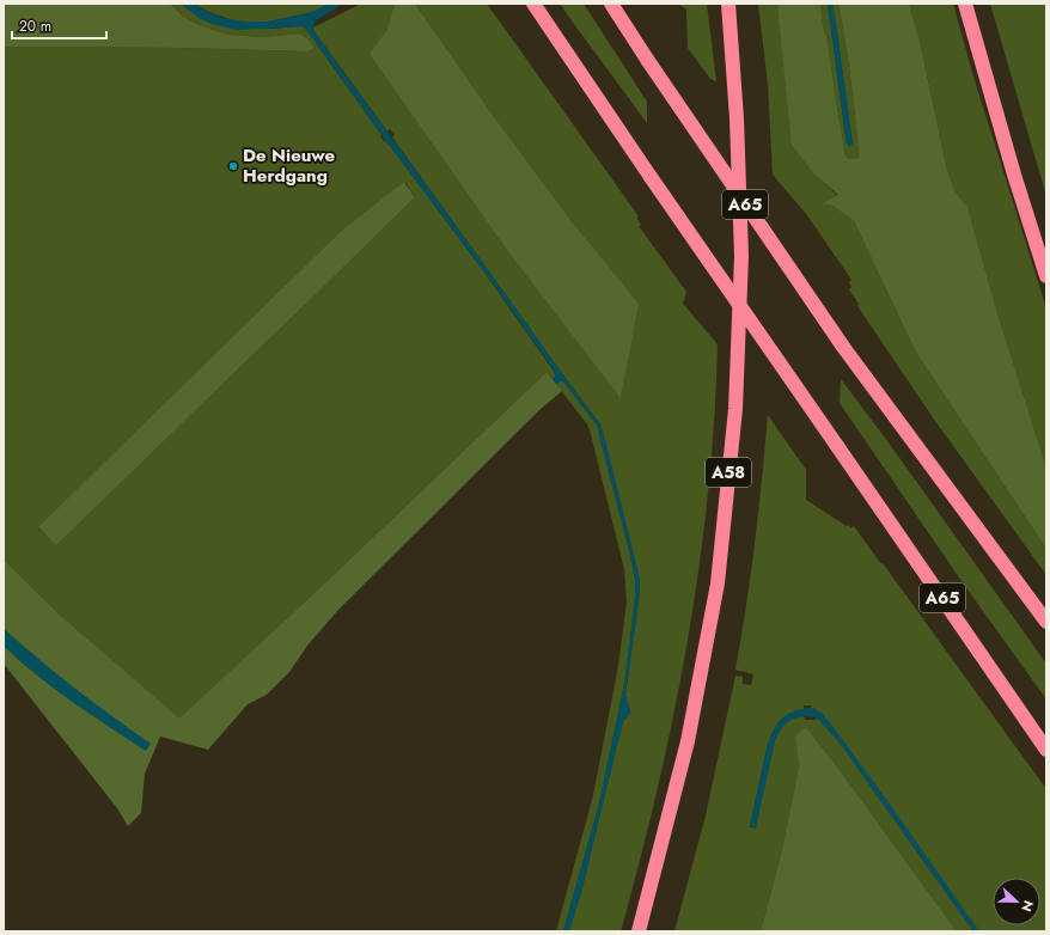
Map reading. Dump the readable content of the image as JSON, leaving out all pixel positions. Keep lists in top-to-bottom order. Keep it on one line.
{"streets":{"highway":["A65","A58"]},"places":["De Nieuwe Herdgang"],"scale_bar":"20 m","north":"right"}
